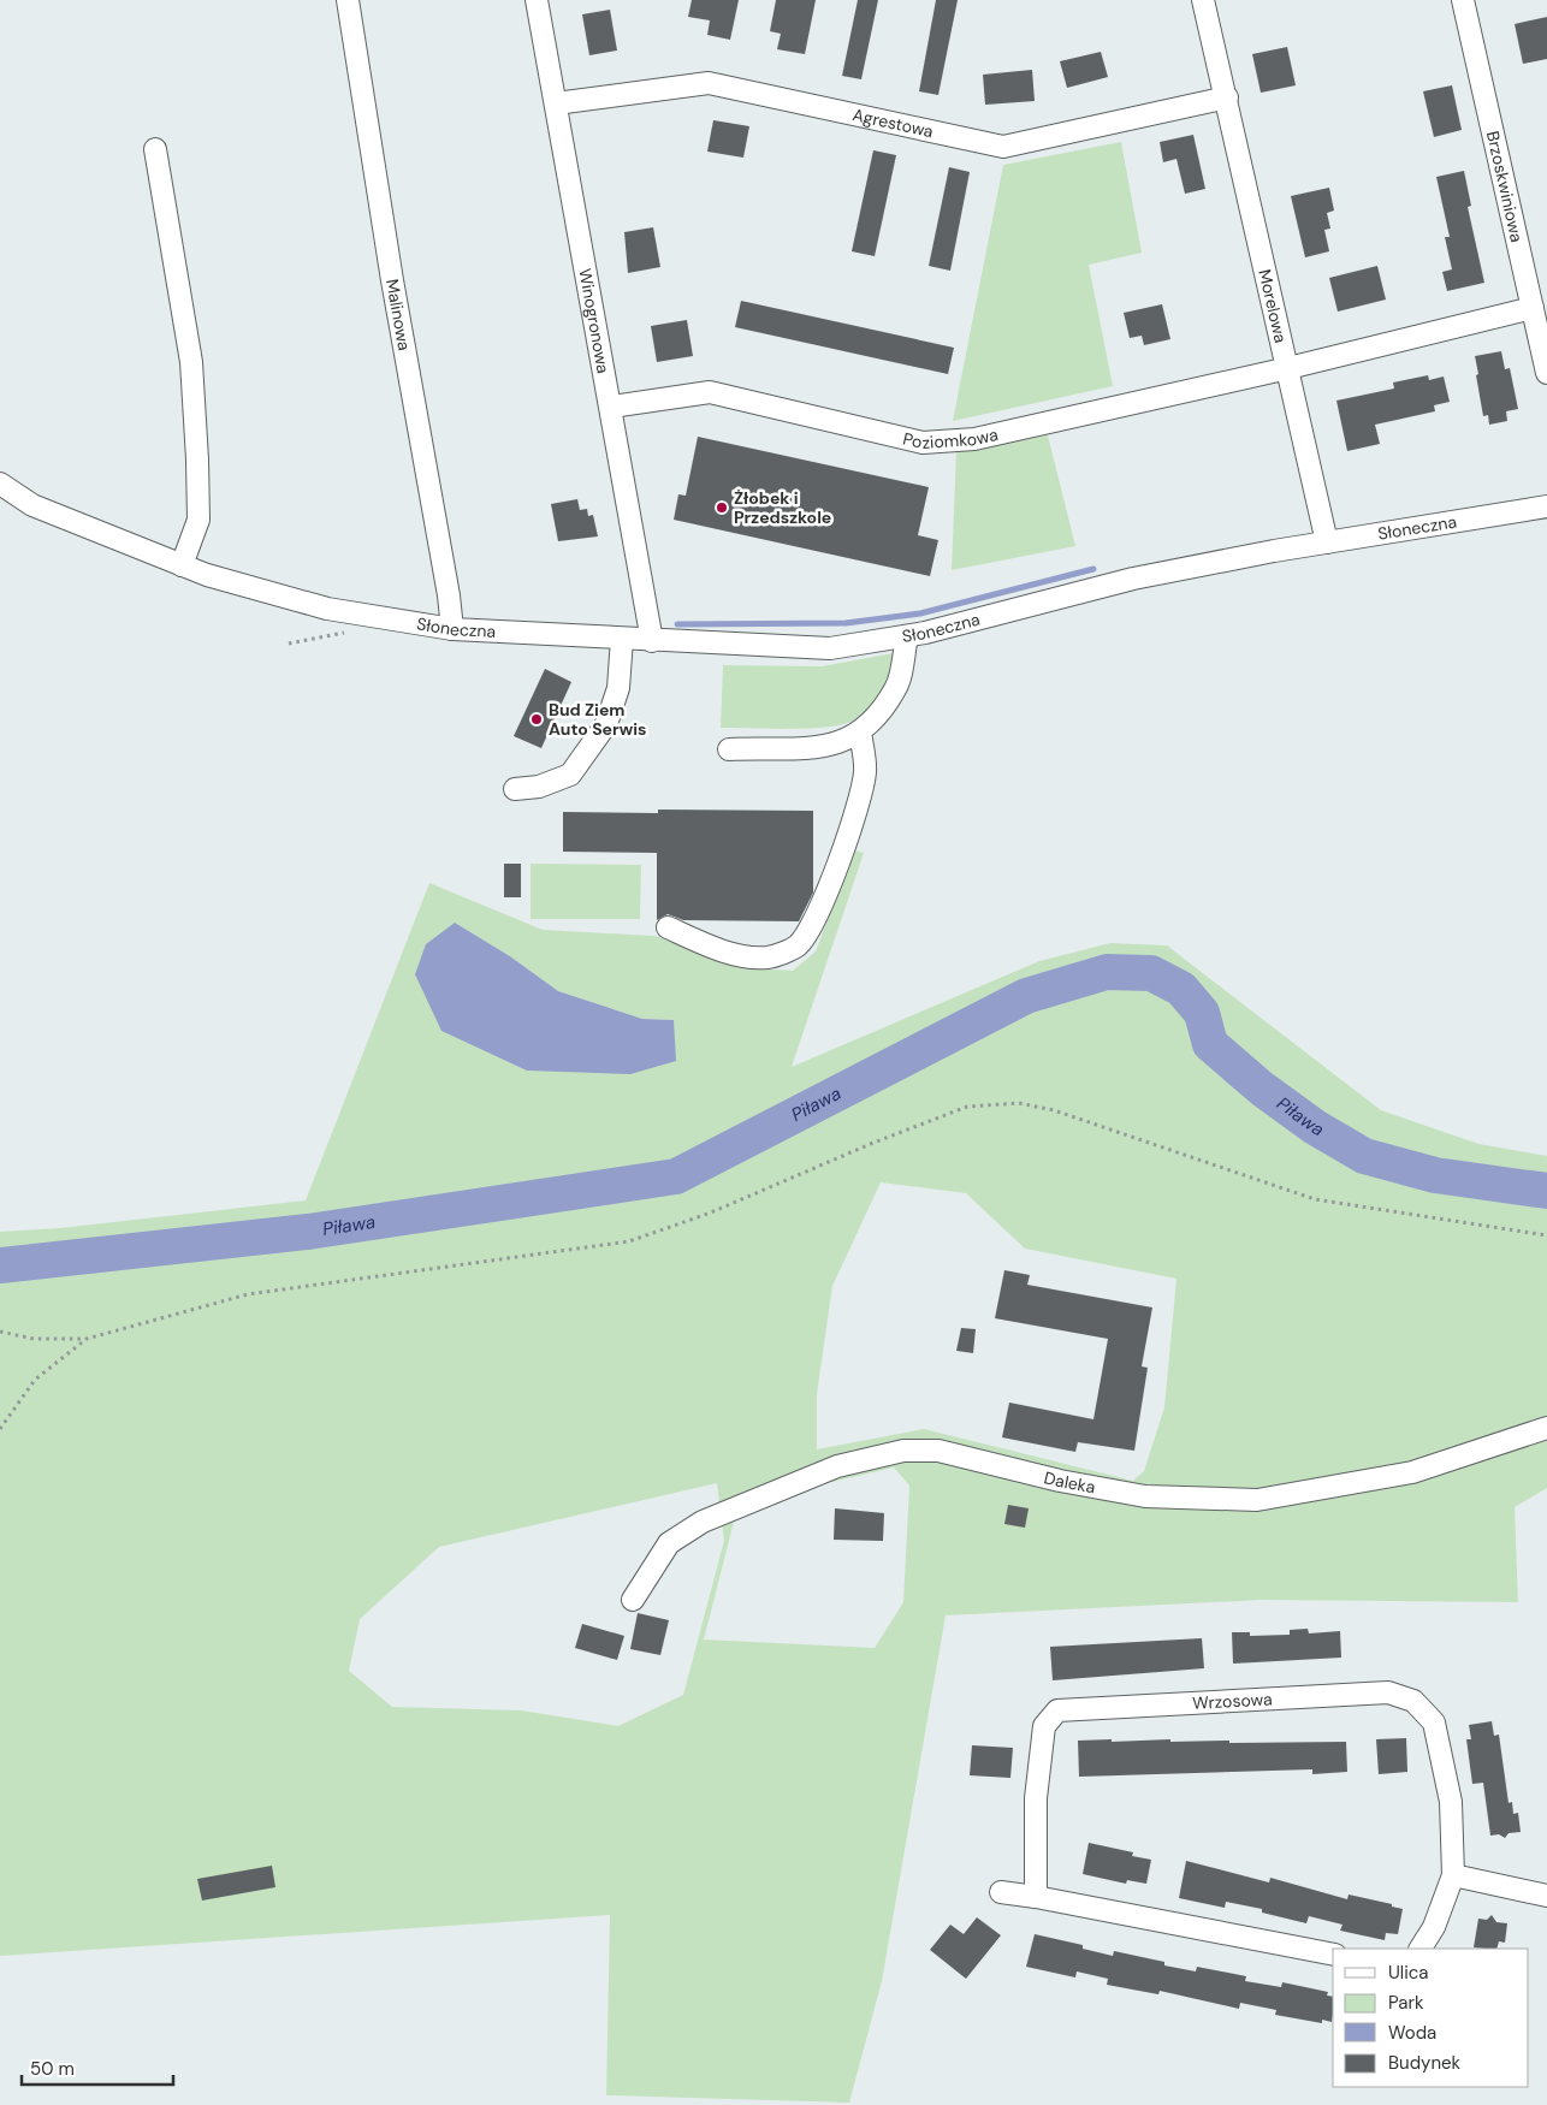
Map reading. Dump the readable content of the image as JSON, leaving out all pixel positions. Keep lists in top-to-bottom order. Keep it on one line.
{"streets":{"street":["Agrestowa","Brzoskwiniowa","Morelowa","Malinowa","Winogronowa","Poziomkowa","Słoneczna","Daleka","Wrzosowa"]},"crossings":[["Agrestowa","Morelowa"],["Agrestowa","Winogronowa"],["Morelowa","Poziomkowa"],["Morelowa","Słoneczna"],["Malinowa","Słoneczna"],["Winogronowa","Poziomkowa"],["Winogronowa","Słoneczna"]],"water":["Piława"],"places":["Żłobek i Przedszkole","Bud Ziem Auto Serwis"],"legend":["Ulica","Park","Woda","Budynek"],"scale_bar":"50 m"}
